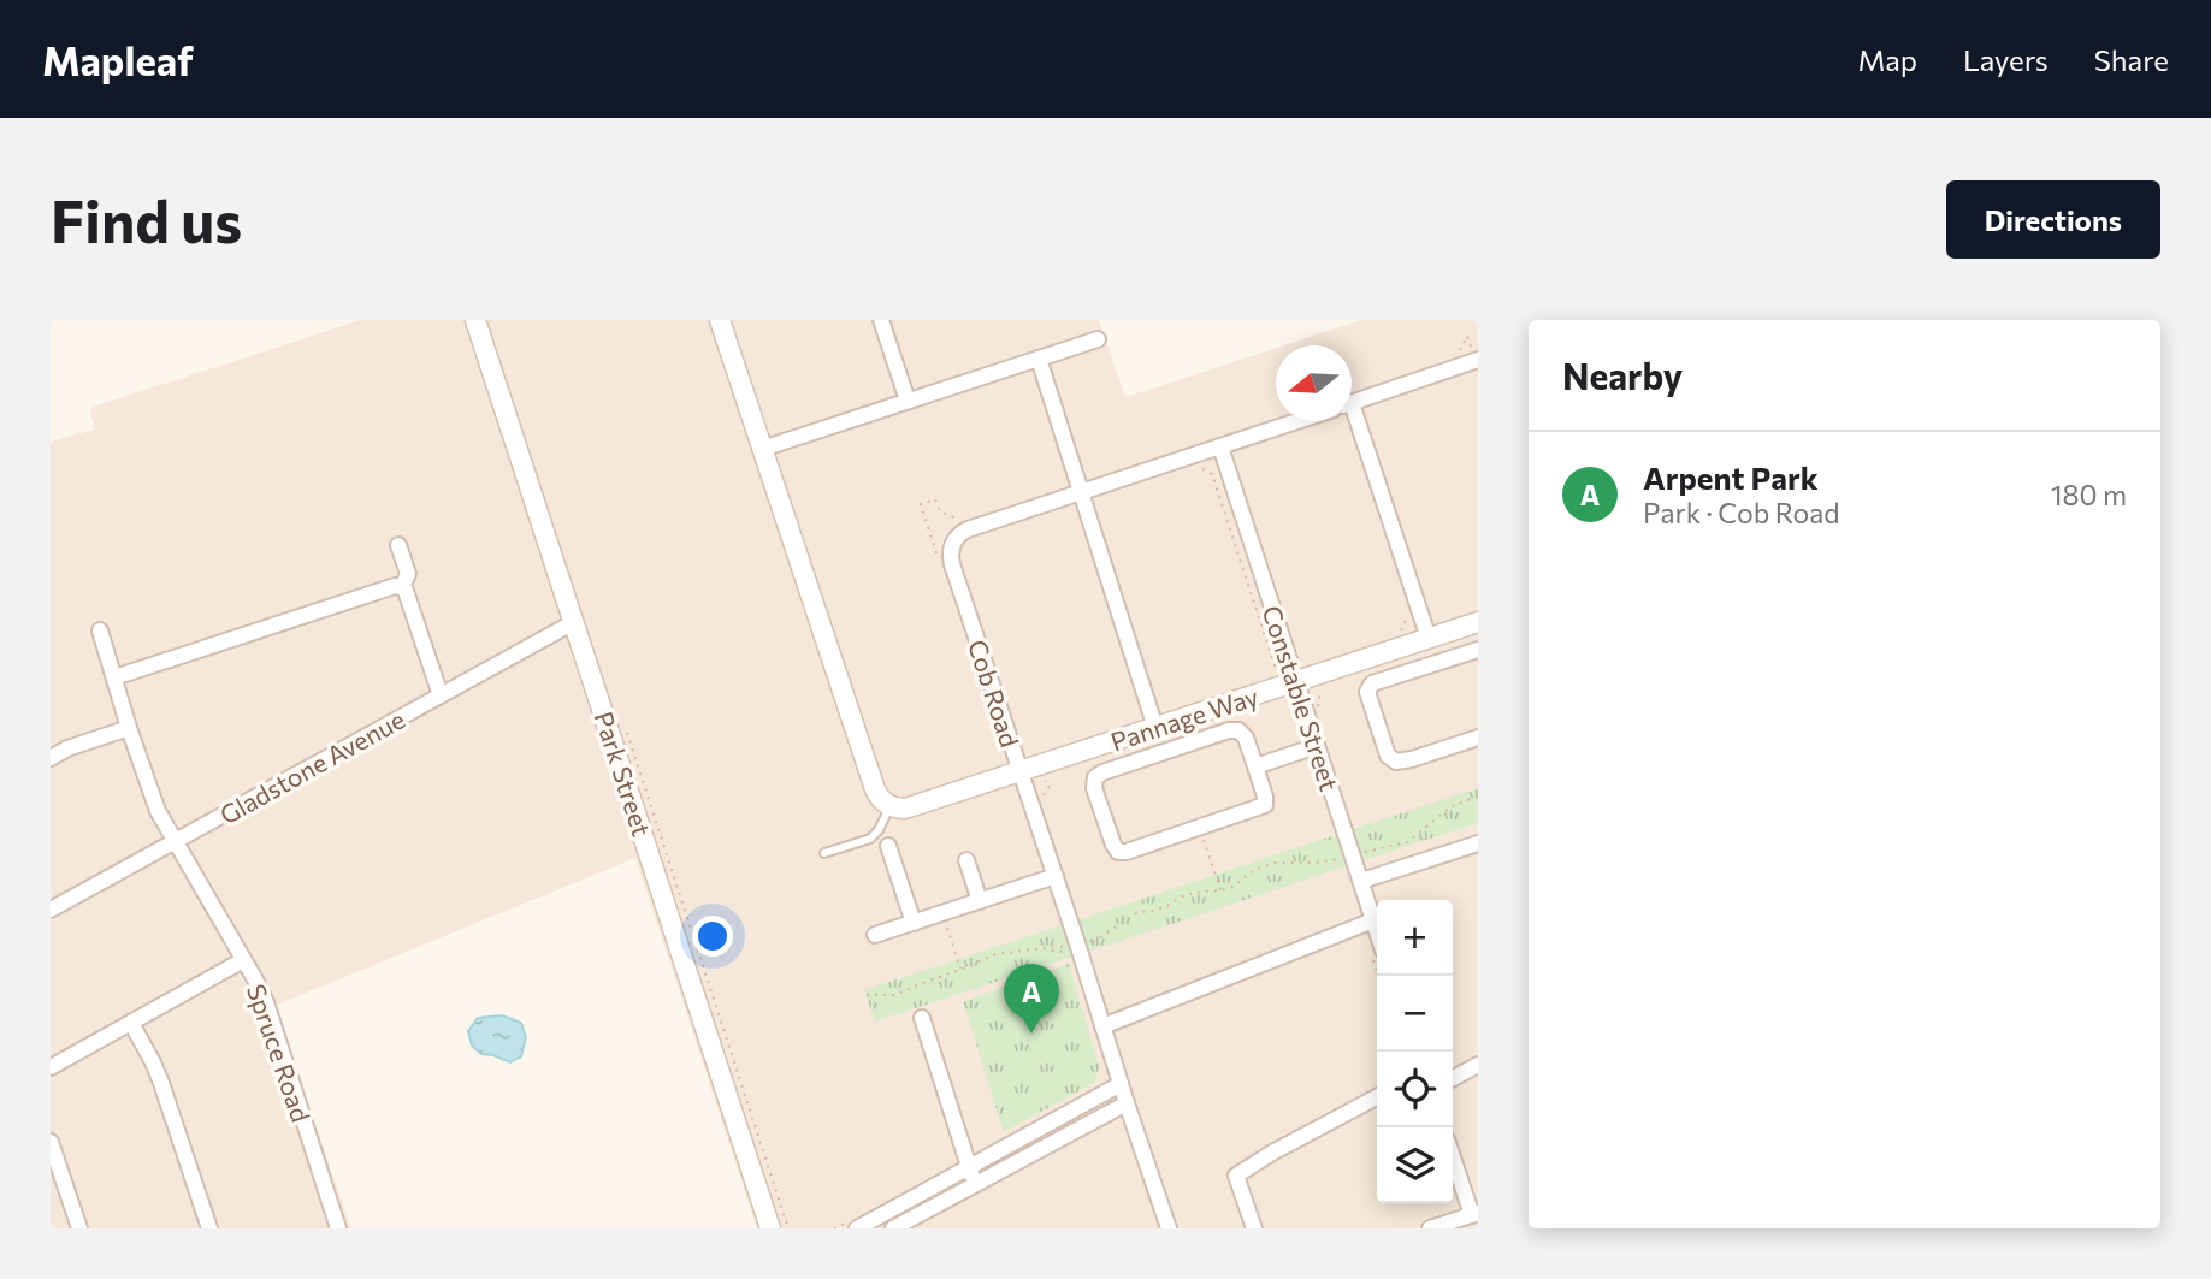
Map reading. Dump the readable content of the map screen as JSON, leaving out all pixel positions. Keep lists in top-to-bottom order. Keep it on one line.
{"streets":{"street":["Cob Road","Constable Street","Pannage Way","Gladstone Avenue","Park Street","Spruce Road"]},"crossings":[["Cob Road","Constable Street"],["Cob Road","Pannage Way"],["Constable Street","Pannage Way"],["Gladstone Avenue","Park Street"],["Gladstone Avenue","Spruce Road"]],"north":"left","page":{"header":"Mapleaf","nav":["Map","Layers","Share"],"buttons":"Directions","title":"Find us","heading":"Nearby","list":[{"mark":"A","name":"Arpent Park","note":"Park · Cob Road","value":"180 m"}],"map_buttons":["+","−"],"pins":"A"}}
